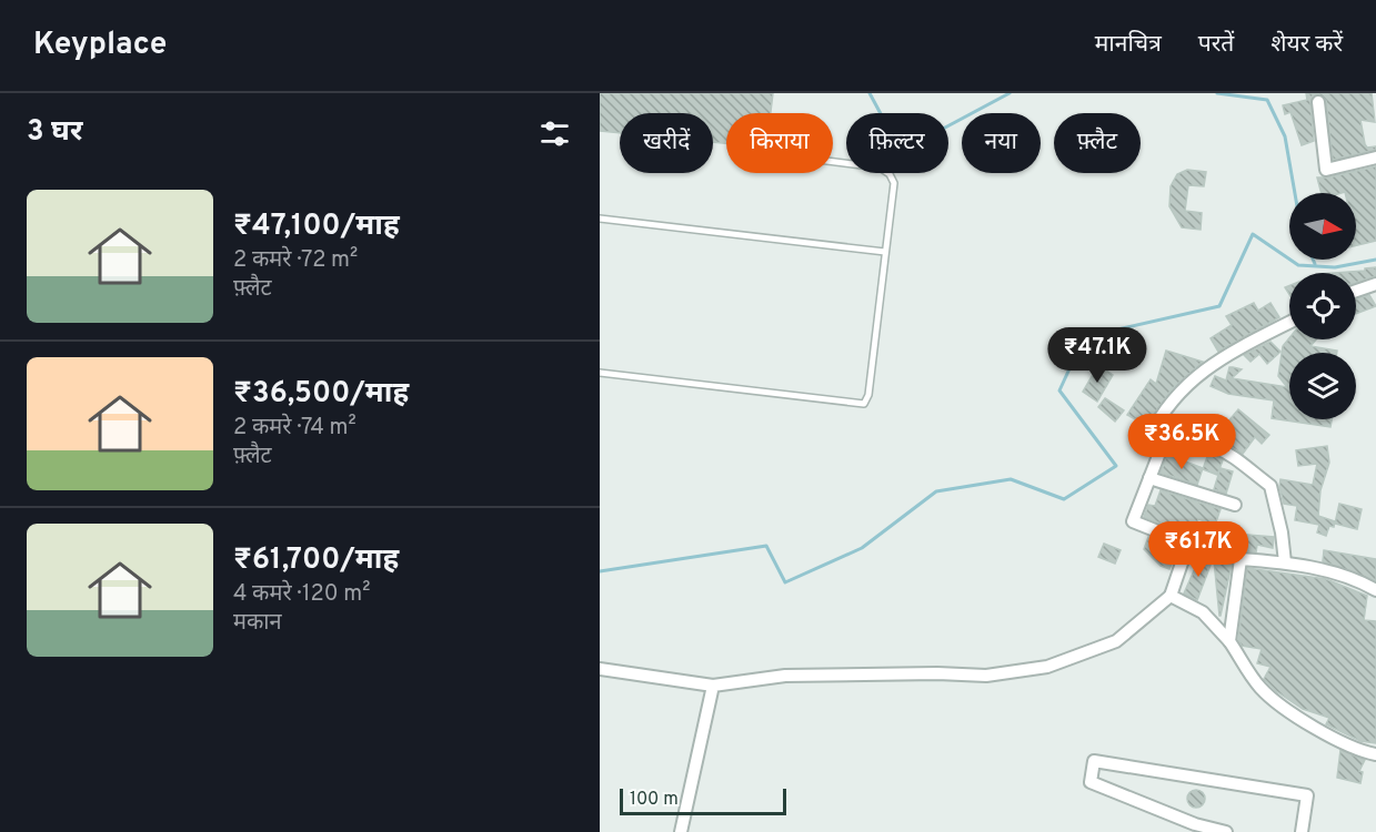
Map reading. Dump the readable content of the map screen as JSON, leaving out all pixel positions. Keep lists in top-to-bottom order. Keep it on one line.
{"scale_bar":"100 m","north":"right","page":{"header":"Keyplace","nav":["मानचित्र","परतें","शेयर करें"],"heading":"3 घर","chip":["खरीदें","किराया","फ़िल्टर","नया","फ़्लैट"],"list":[{"name":"₹47,100/माह","note":"2 कमरे · 72 m² · फ़्लैट"},{"name":"₹36,500/माह","note":"2 कमरे · 74 m² · फ़्लैट"},{"name":"₹61,700/माह","note":"4 कमरे · 120 m² · मकान"}],"price":["₹47.1K","₹36.5K","₹61.7K"],"scale":"100 m"}}
